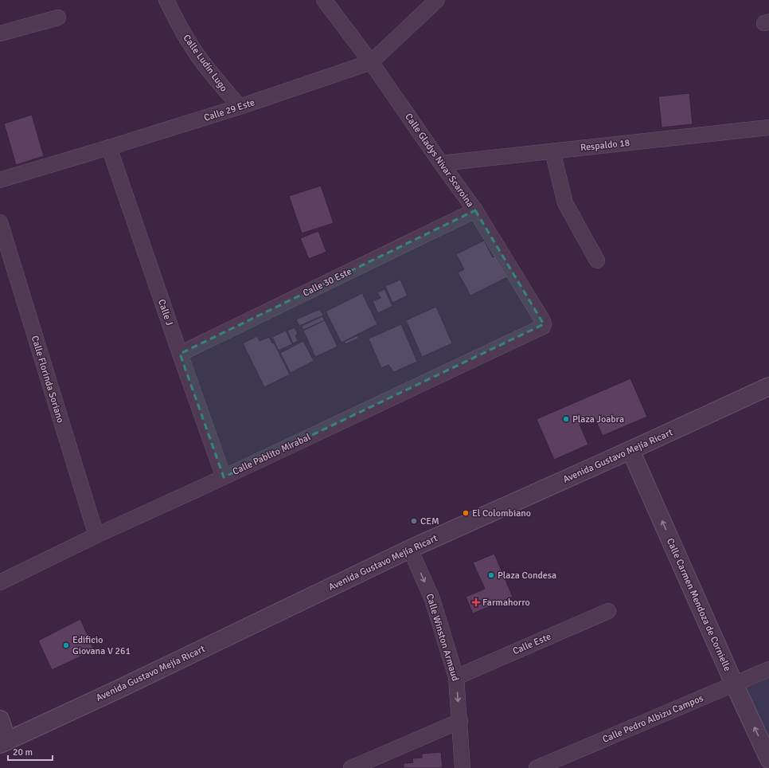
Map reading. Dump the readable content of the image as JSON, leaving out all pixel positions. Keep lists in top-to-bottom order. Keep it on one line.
{"streets":{"street":["Calle Ludín Lugo","Calle 29 Este","Respaldo 18","Calle Gladys Nivar Scaroina","Calle 30 Este","Calle J","Calle Florinda Soriano","Calle Pablito Mirabal","Avenida Gustavo Mejía Ricart","Calle Carmen Mendoza de Cornielle","Calle Winston Armaud","Calle Este","Calle Pedro Albizu Campos"]},"crossings":[["Calle Ludín Lugo","Calle 29 Este"],["Calle 29 Este","Calle Gladys Nivar Scaroina"],["Calle 29 Este","Calle J"],["Respaldo 18","Calle Gladys Nivar Scaroina"],["Calle Gladys Nivar Scaroina","Calle 30 Este"],["Calle Gladys Nivar Scaroina","Calle Pablito Mirabal"],["Calle 30 Este","Calle J"],["Calle J","Calle Pablito Mirabal"],["Calle Florinda Soriano","Calle Pablito Mirabal"],["Avenida Gustavo Mejía Ricart","Calle Carmen Mendoza de Cornielle"],["Avenida Gustavo Mejía Ricart","Calle Winston Armaud"],["Calle Carmen Mendoza de Cornielle","Calle Pedro Albizu Campos"],["Calle Winston Armaud","Calle Este"]],"one_way":["Calle Carmen Mendoza de Cornielle","Calle Winston Armaud"],"places":{"other":["Plaza Joabra","El Colombiano","CEM","Plaza Condesa","Edificio Giovana V 261"],"health":["Farmahorro"]},"scale_bar":"20 m"}
